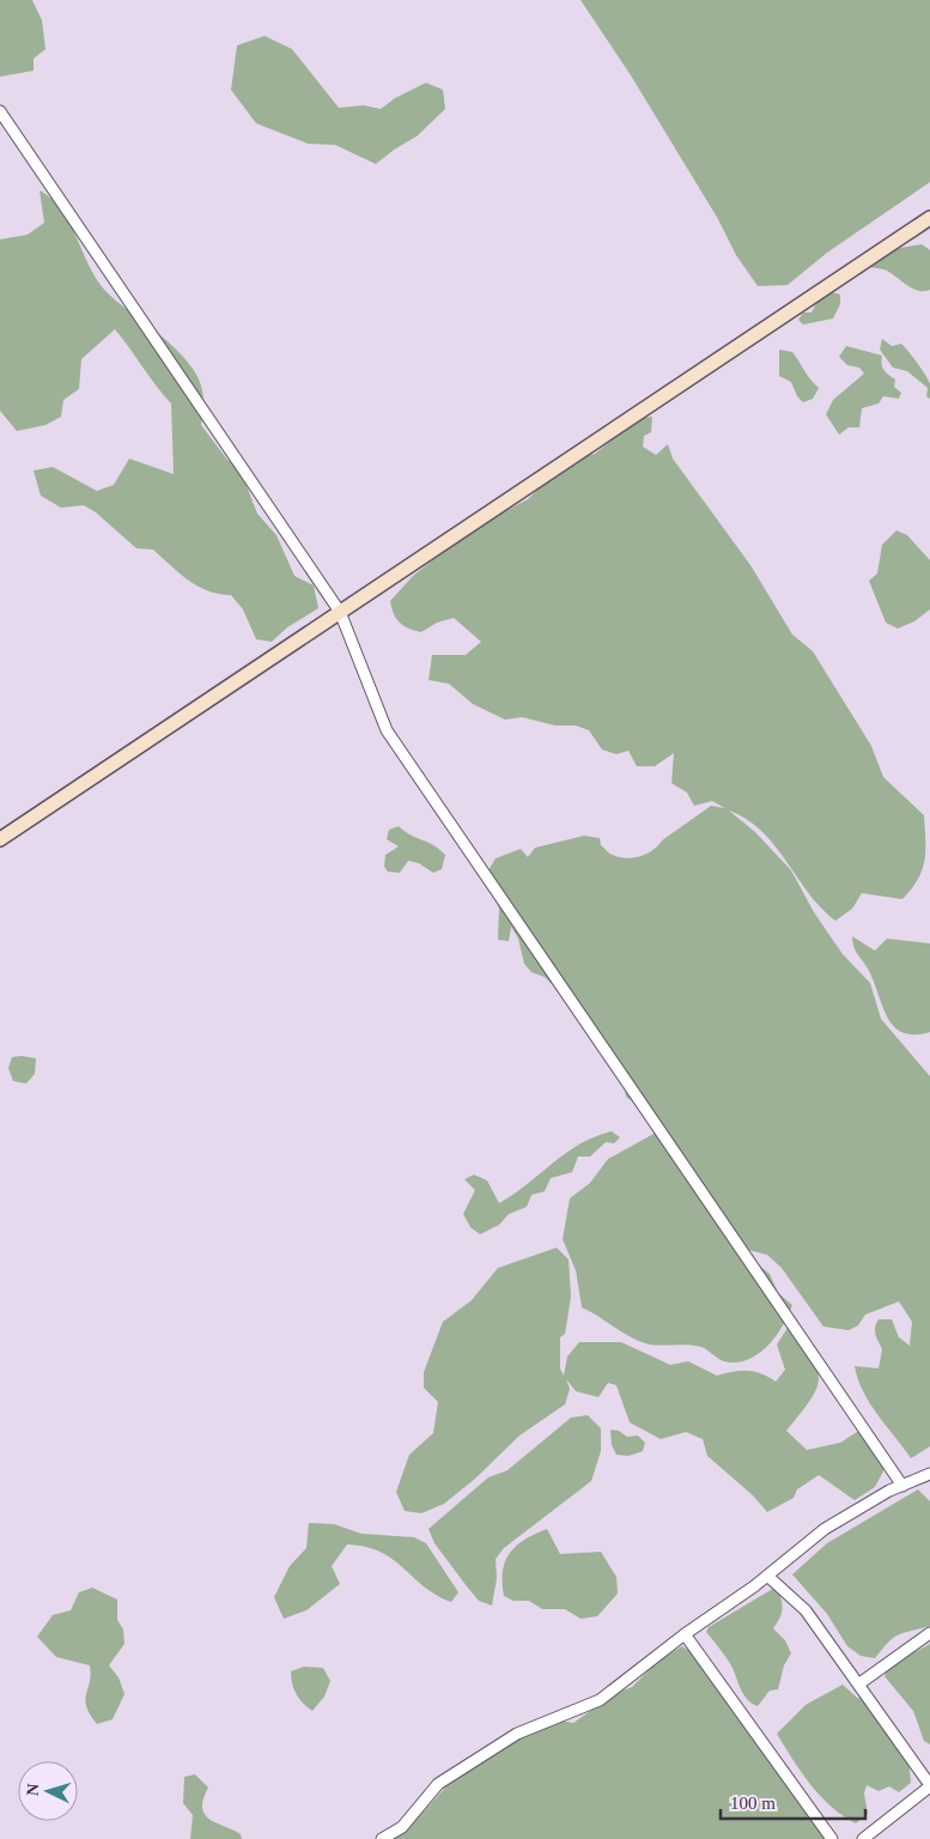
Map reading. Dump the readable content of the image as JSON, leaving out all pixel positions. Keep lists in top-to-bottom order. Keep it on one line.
{"scale_bar":"100 m","north":"left"}
